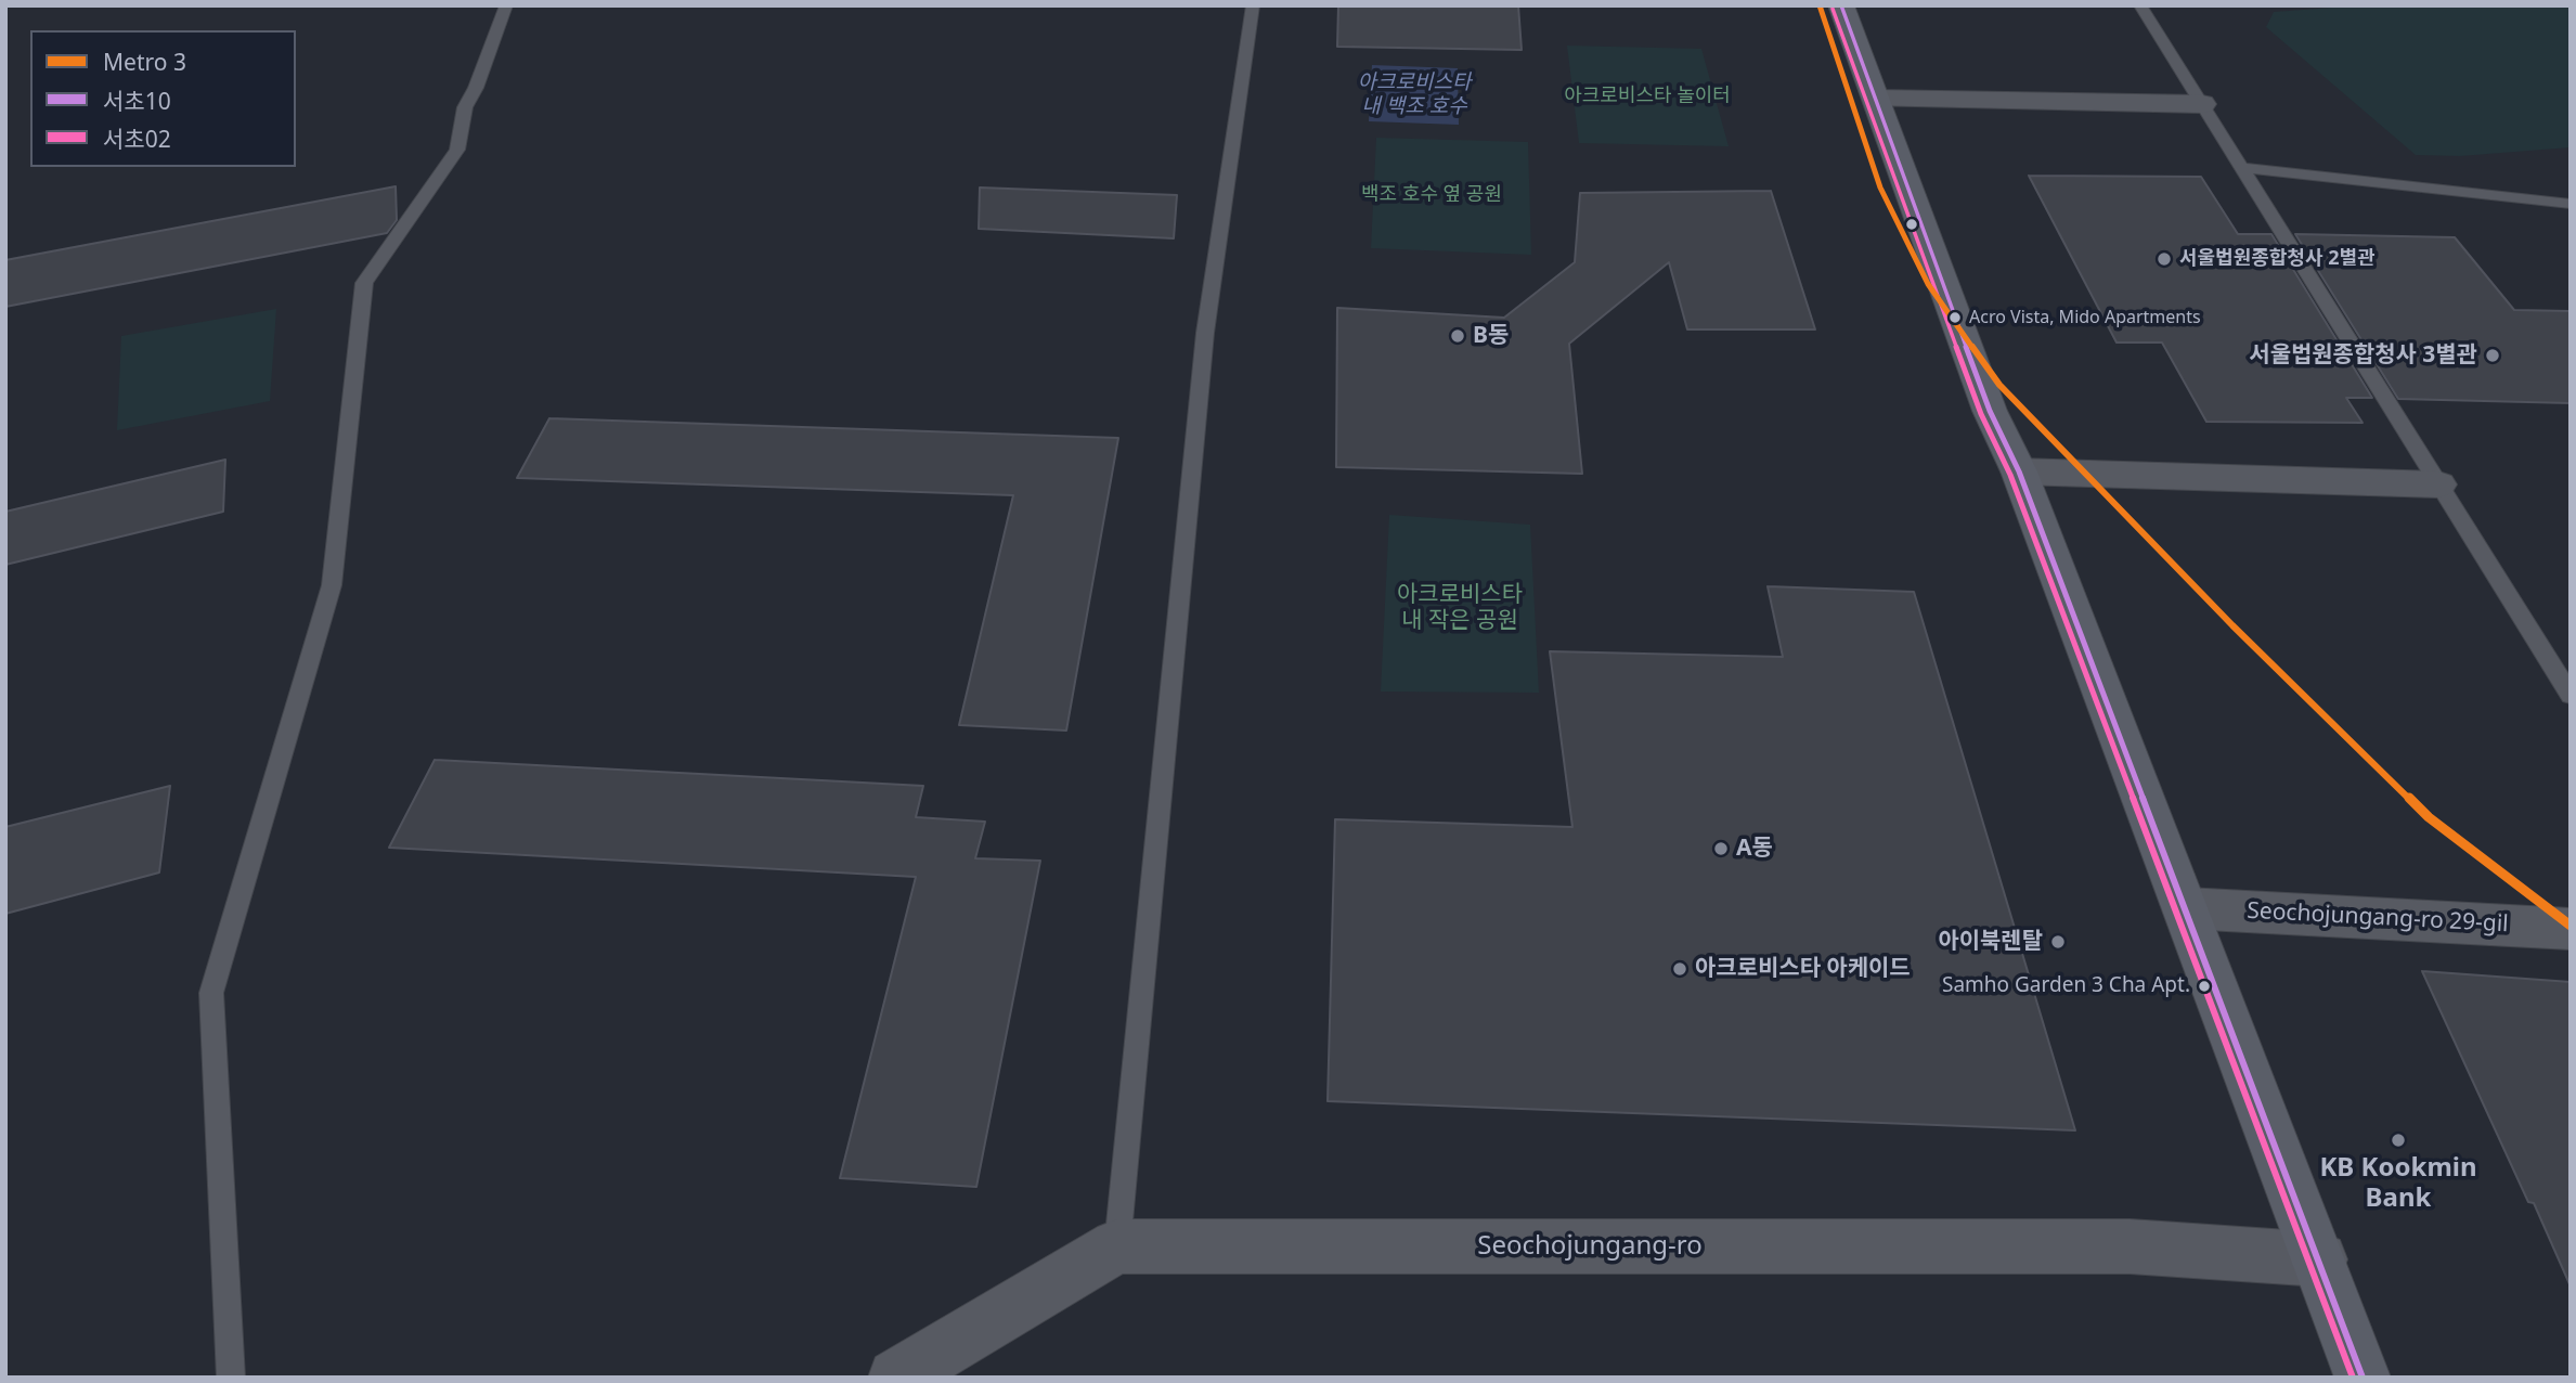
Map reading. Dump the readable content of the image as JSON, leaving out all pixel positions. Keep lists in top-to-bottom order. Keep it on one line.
{"streets":{"street":["Seochojungang-ro 29-gil","Seochojungang-ro"]},"water":["아크로비스타 내 백조 호수"],"parks":["아크로비스타 놀이터","백조 호수 옆 공원","아크로비스타 내 작은 공원"],"places":["서울법원종합청사 2별관","Acro Vista, Mido Apartments","B동","서울법원종합청사 3별관","A동","아이북렌탈","아크로비스타 아케이드","Samho Garden 3 Cha Apt.","KB Kookmin Bank"],"lines":["metro line 3","transit line 서초10","transit line 서초02"],"legend":["Metro 3","서초10","서초02"]}
